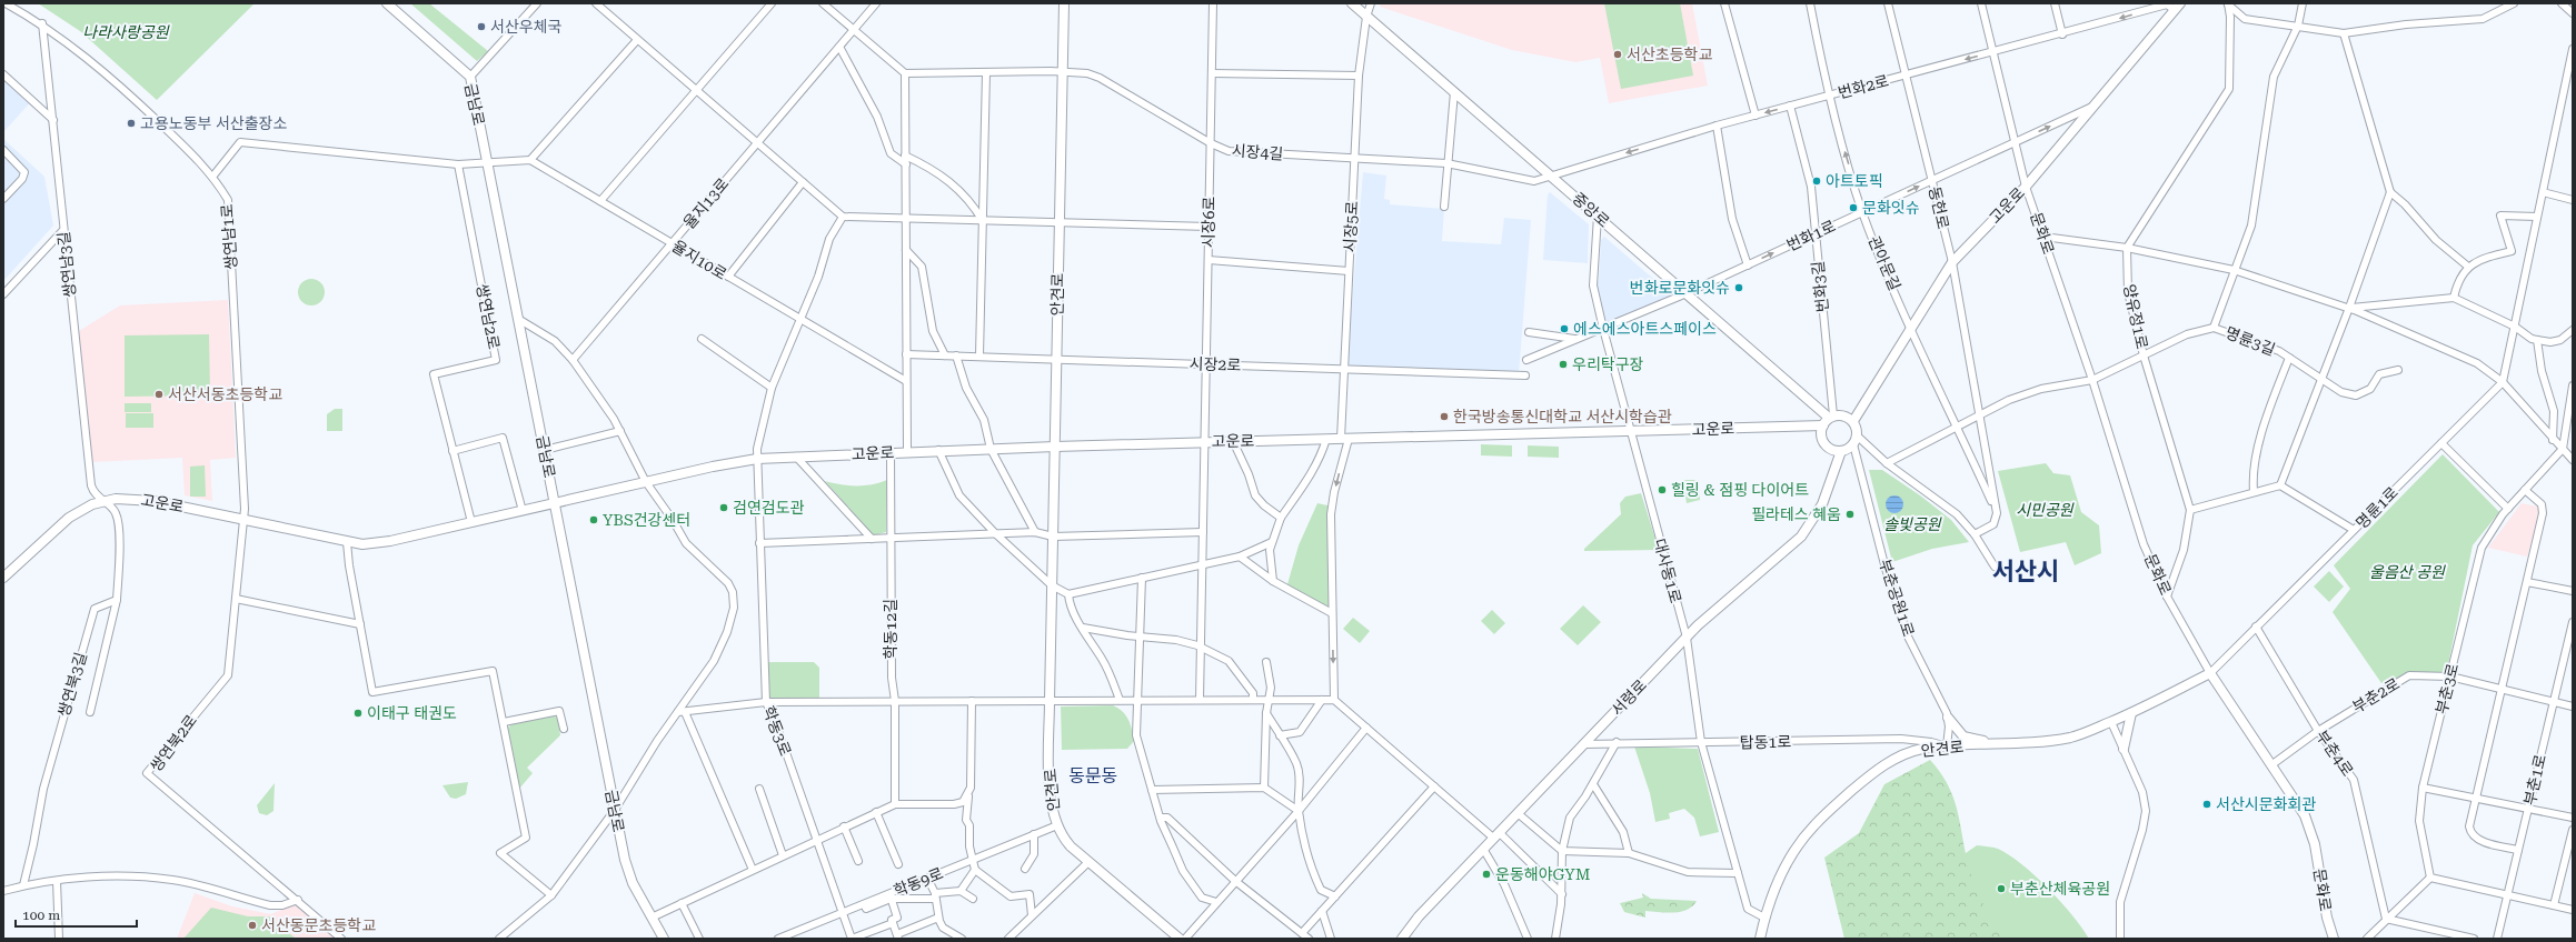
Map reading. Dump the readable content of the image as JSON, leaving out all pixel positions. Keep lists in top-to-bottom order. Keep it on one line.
{"streets":{"street":["번화2로","금남로","시장4길","율지13로","고운로","동헌로","중앙로","시장6로","시장5로","문화로","번화1로","쌍연남1로","율지10로","관아문길","쌍연남3길","번화3길","안견로","쌍연남2로","양유정1로","명륜3길","시장2로","명륜1로","대사동1로","부춘공원1로","학동12길","쌍연북3길","부춘3로","부춘2로","서령로","학동3로","탑동1로","쌍연북2로","부춘4로","부춘1로","학동9로"]},"crossings":[["번화2로","시장4길"],["번화2로","고운로"],["번화2로","동헌로"],["번화2로","중앙로"],["번화2로","문화로"],["번화2로","관아문길"],["번화2로","번화3길"],["금남로","고운로"],["시장4길","중앙로"],["시장4길","시장6로"],["시장4길","시장5로"],["시장4길","안견로"],["율지13로","율지10로"],["고운로","동헌로"],["고운로","중앙로"],["고운로","시장6로"],["고운로","시장5로"],["고운로","문화로"],["고운로","번화1로"],["고운로","쌍연남1로"],["고운로","관아문길"],["고운로","쌍연남3길"],["고운로","번화3길"],["고운로","안견로"],["고운로","쌍연남2로"],["고운로","대사동1로"],["고운로","부춘공원1로"],["고운로","학동12길"],["고운로","서령로"],["고운로","학동3로"],["동헌로","번화1로"],["동헌로","명륜3길"],["중앙로","시장5로"],["중앙로","번화1로"],["중앙로","번화3길"],["중앙로","대사동1로"],["중앙로","부춘공원1로"],["중앙로","서령로"],["시장6로","시장2로"],["시장5로","시장2로"],["문화로","번화1로"],["문화로","안견로"],["문화로","양유정1로"],["문화로","명륜3길"],["문화로","명륜1로"],["문화로","부춘2로"],["번화1로","관아문길"],["번화1로","번화3길"],["번화1로","대사동1로"],["쌍연남1로","쌍연남3길"],["쌍연남1로","쌍연북2로"],["율지10로","학동3로"],["관아문길","명륜3길"],["번화3길","부춘공원1로"],["번화3길","서령로"],["안견로","시장2로"],["안견로","명륜1로"],["안견로","대사동1로"],["안견로","부춘공원1로"],["안견로","탑동1로"],["안견로","학동9로"],["양유정1로","명륜3길"],["명륜1로","부춘4로"],["대사동1로","서령로"],["대사동1로","탑동1로"],["부춘공원1로","서령로"],["부춘공원1로","탑동1로"],["부춘3로","부춘2로"],["부춘2로","부춘4로"],["부춘2로","부춘1로"],["서령로","탑동1로"],["학동3로","학동9로"]],"one_way":["번화2로","시장5로","번화1로"],"districts":["서산시","동문동"],"parks":["나라사랑공원","시민공원","솔빛공원","울음산 공원"],"places":["서산우체국","서산초등학교","고용노동부 서산출장소","아트토픽","문화잇슈","번화로문화잇슈","에스에스아트스페이스","우리탁구장","서산서동초등학교","한국방송통신대학교 서산시학습관","힐링 & 점핑 다이어트","검연검도관","필라테스 혜움","YBS건강센터","이태구 태권도","서산시문화회관","운동해야GYM","부춘산체육공원","서산동문초등학교"],"scale_bar":"100 m"}
